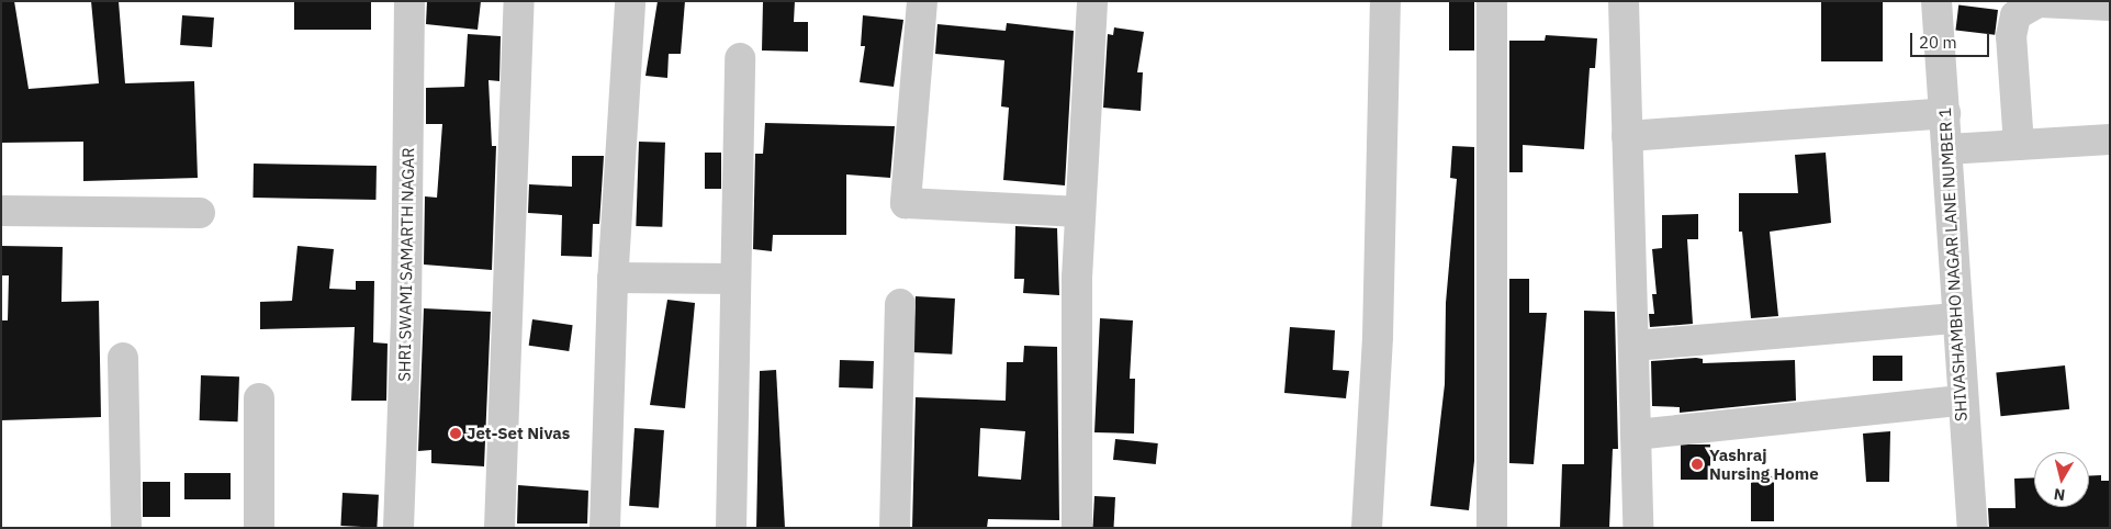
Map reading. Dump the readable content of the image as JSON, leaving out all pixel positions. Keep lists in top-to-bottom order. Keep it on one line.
{"streets":{"street":["SHRI SWAMI SAMARTH NAGAR","SHIVASHAMBHO NAGAR LANE NUMBER 1"]},"places":["Jet-Set Nivas","Yashraj Nursing Home"],"scale_bar":"20 m","north":"bottom"}
